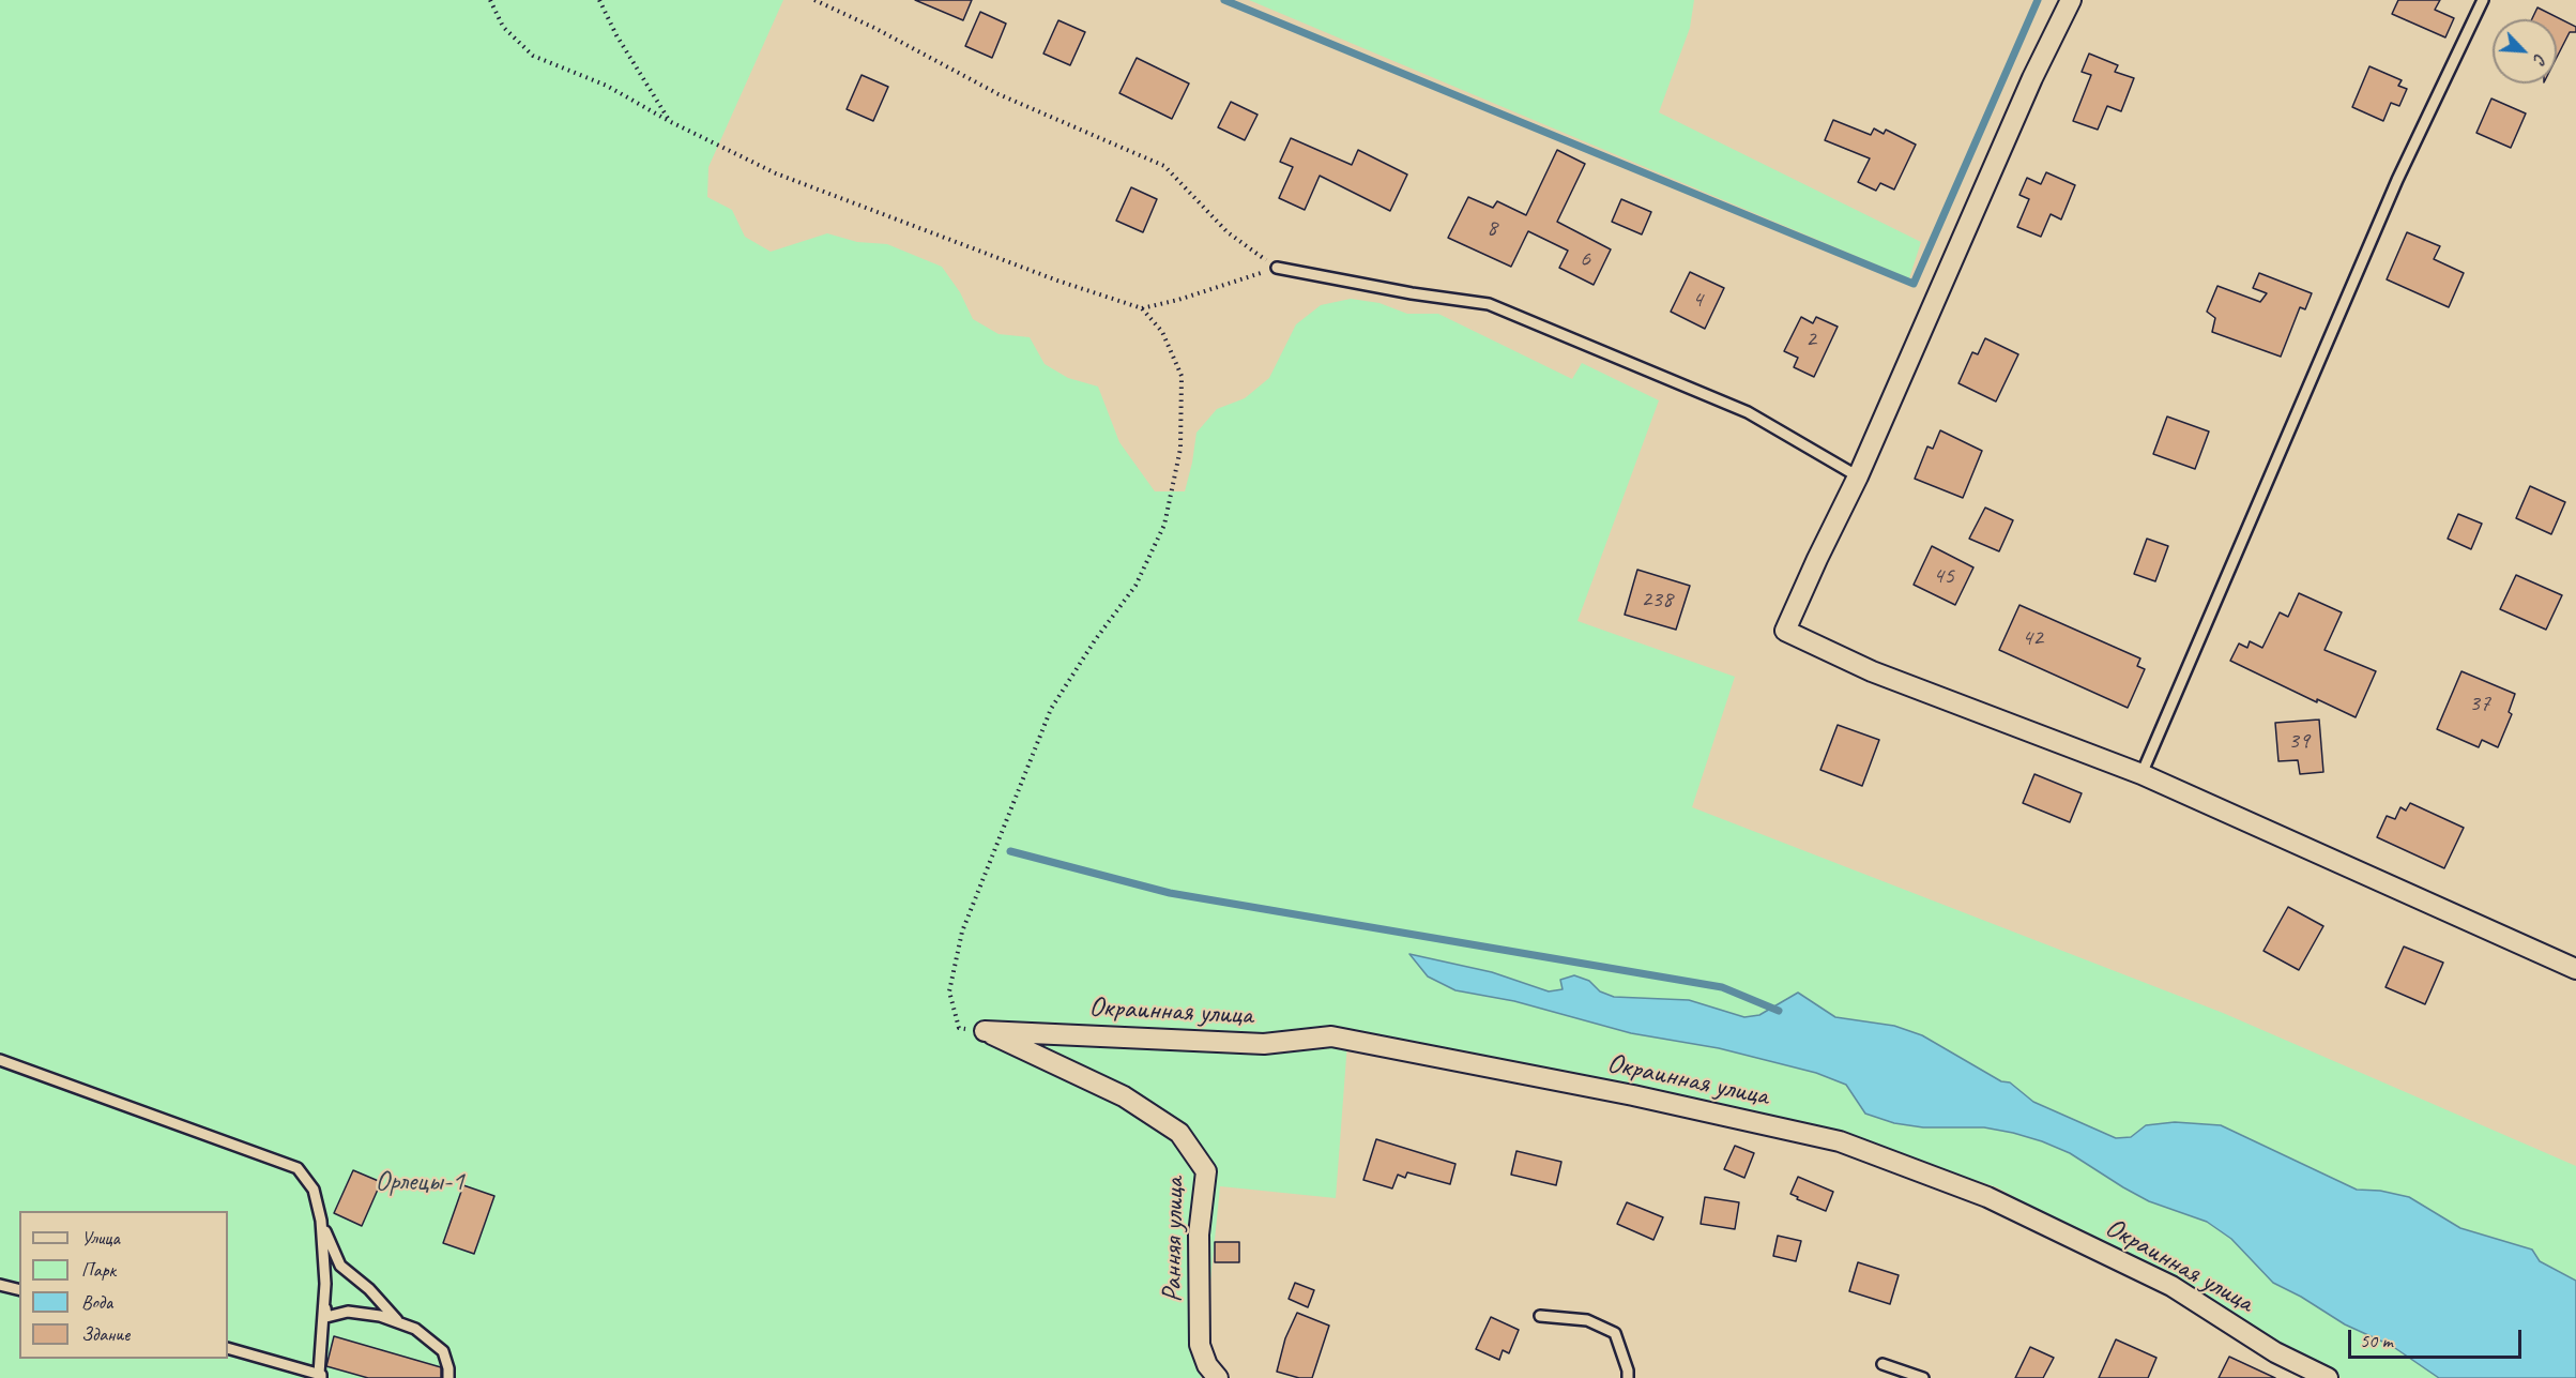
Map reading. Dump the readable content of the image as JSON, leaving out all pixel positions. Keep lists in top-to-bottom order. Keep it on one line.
{"streets":{"street":["Окраинная улица","Ранняя улица"]},"crossings":[["Окраинная улица","Ранняя улица"]],"parks":["Орлецы-1"],"house_numbers":["8","6","4","2","45","238","42","37","39"],"legend":["Улица","Парк","Вода","Здание"],"scale_bar":"50 m","north":"bottom right"}
